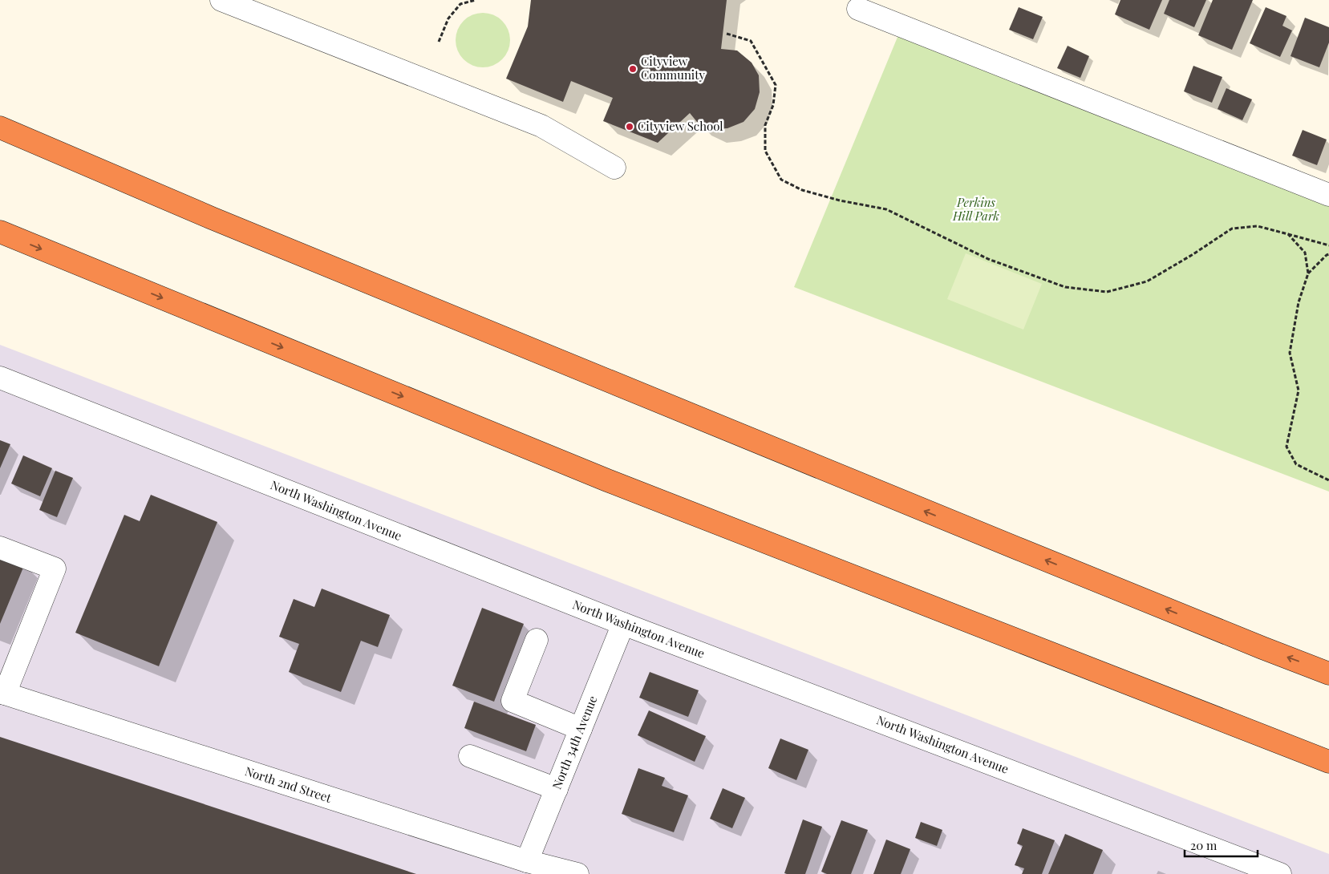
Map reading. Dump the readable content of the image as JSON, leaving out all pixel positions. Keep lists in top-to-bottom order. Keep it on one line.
{"streets":{"street":["North Washington Avenue","North 34th Avenue","North 2nd Street"]},"crossings":[["North Washington Avenue","North 34th Avenue"],["North 34th Avenue","North 2nd Street"]],"parks":["Perkins Hill Park"],"places":["Cityview Community","Cityview School"],"scale_bar":"20 m"}
